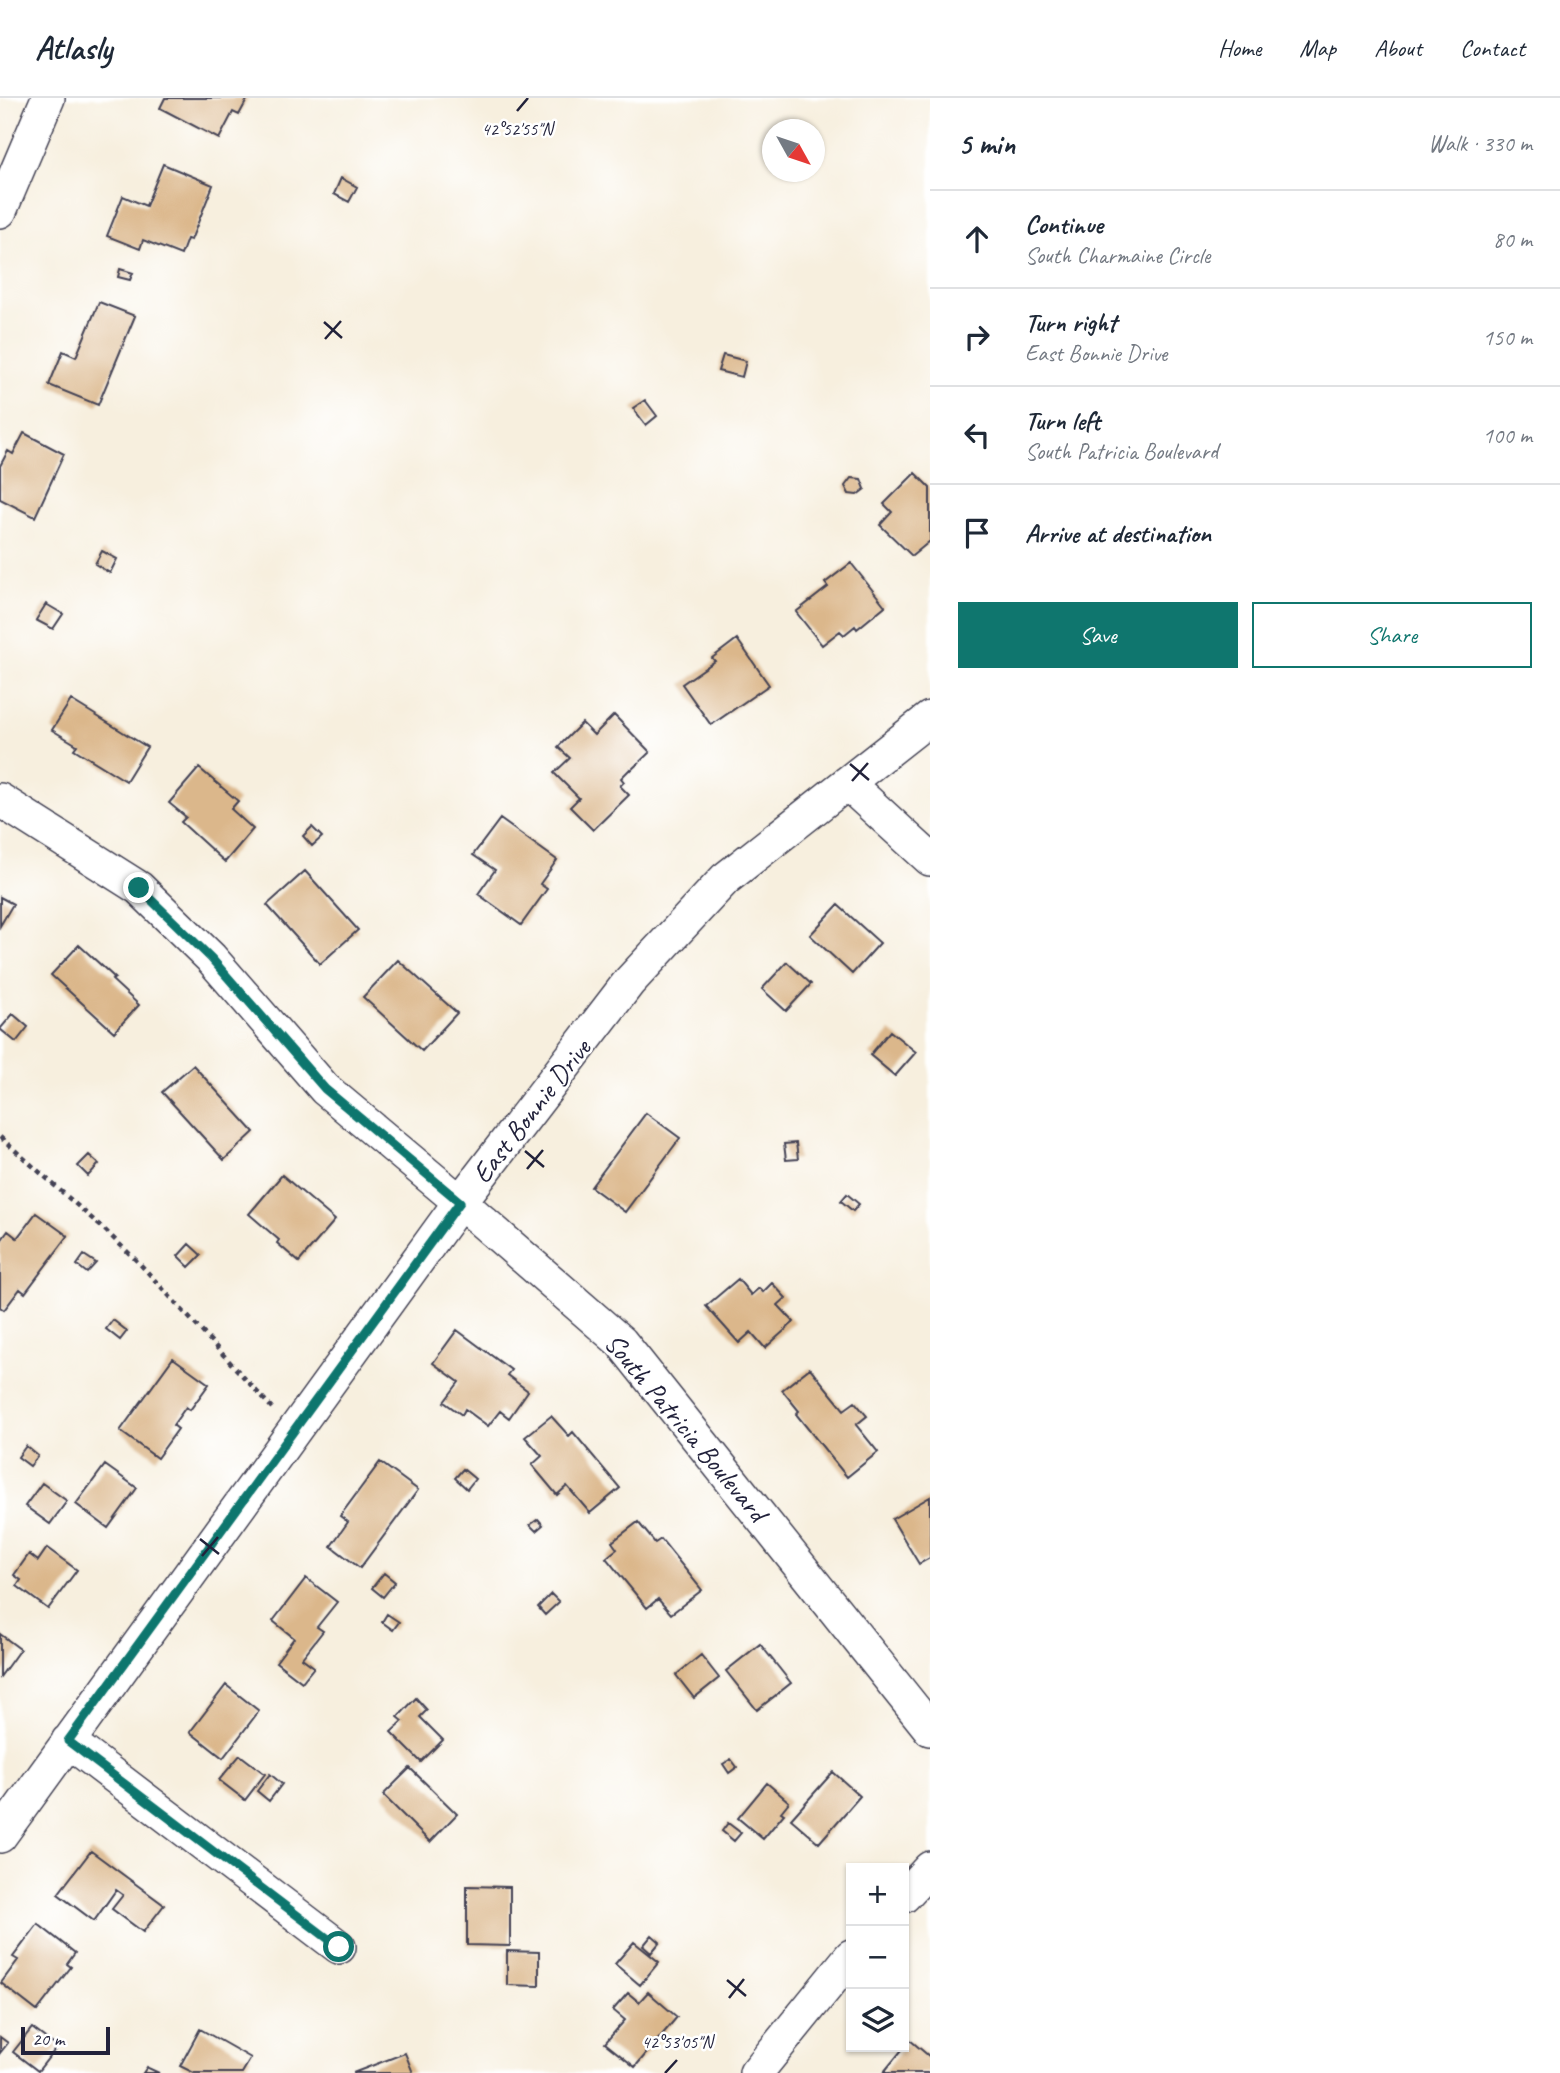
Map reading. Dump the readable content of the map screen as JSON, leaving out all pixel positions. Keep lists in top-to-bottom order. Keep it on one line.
{"streets":{"street":["East Bonnie Drive","South Patricia Boulevard"]},"crossings":[["East Bonnie Drive","South Patricia Boulevard"]],"scale_bar":"20 m","north":"bottom right","page":{"header":"Atlasly","nav":["Home","Map","About","Contact"],"heading":["5 min","Walk · 330 m"],"list":[["Continue","South Charmaine Circle","80 m"],["Turn right","East Bonnie Drive","150 m"],["Turn left","South Patricia Boulevard","100 m"],"Arrive at destination"],"buttons":["Save","Share"],"map_buttons":["+","−"],"scale":"20 m"},"coordinates":["42°52'55\"N","42°53'05\"N"]}
